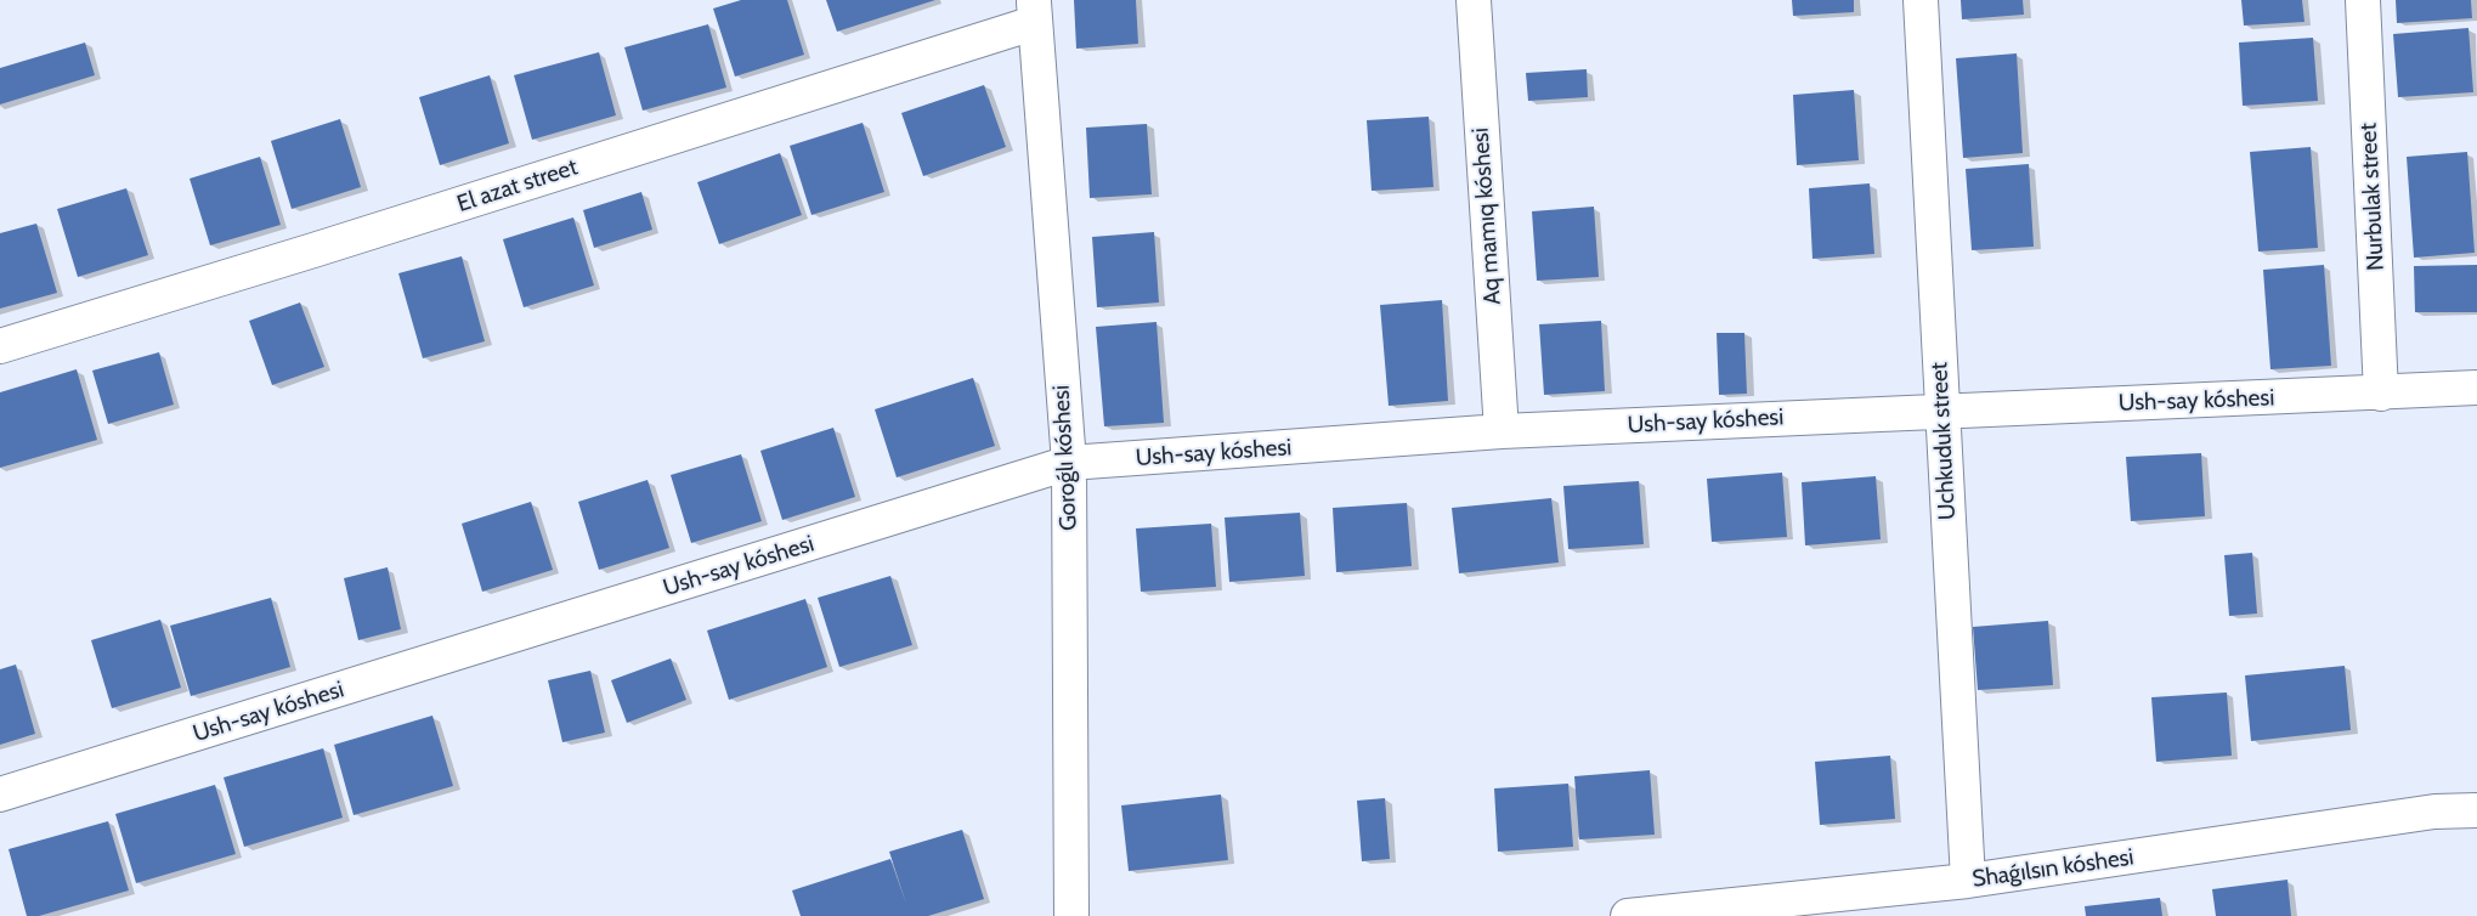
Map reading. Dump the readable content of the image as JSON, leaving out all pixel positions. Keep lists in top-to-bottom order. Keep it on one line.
{"streets":{"street":["El azat street","Nurbulak street","Aq mamıq kóshesi","Ush-say kóshesi","Uchkuduk street","Goroǵlı kóshesi","Shaǵılsın kóshesi"]},"crossings":[["El azat street","Goroǵlı kóshesi"],["Nurbulak street","Ush-say kóshesi"],["Aq mamıq kóshesi","Ush-say kóshesi"],["Ush-say kóshesi","Uchkuduk street"],["Ush-say kóshesi","Goroǵlı kóshesi"],["Uchkuduk street","Shaǵılsın kóshesi"]]}
